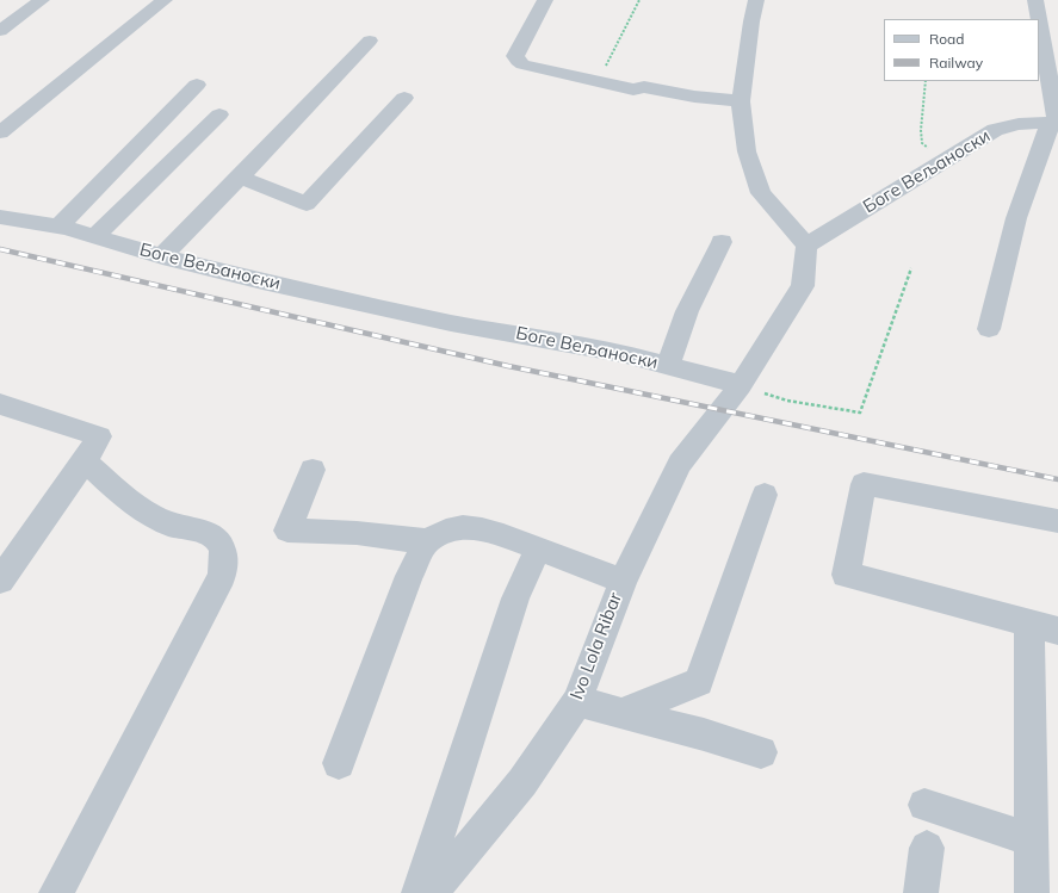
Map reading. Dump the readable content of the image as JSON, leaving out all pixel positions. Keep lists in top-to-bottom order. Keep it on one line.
{"streets":{"street":["Боге Вељаноски","Ivo Lola Ribar"]},"crossings":[["Боге Вељаноски","Ivo Lola Ribar"]],"legend":["Road","Railway"]}
